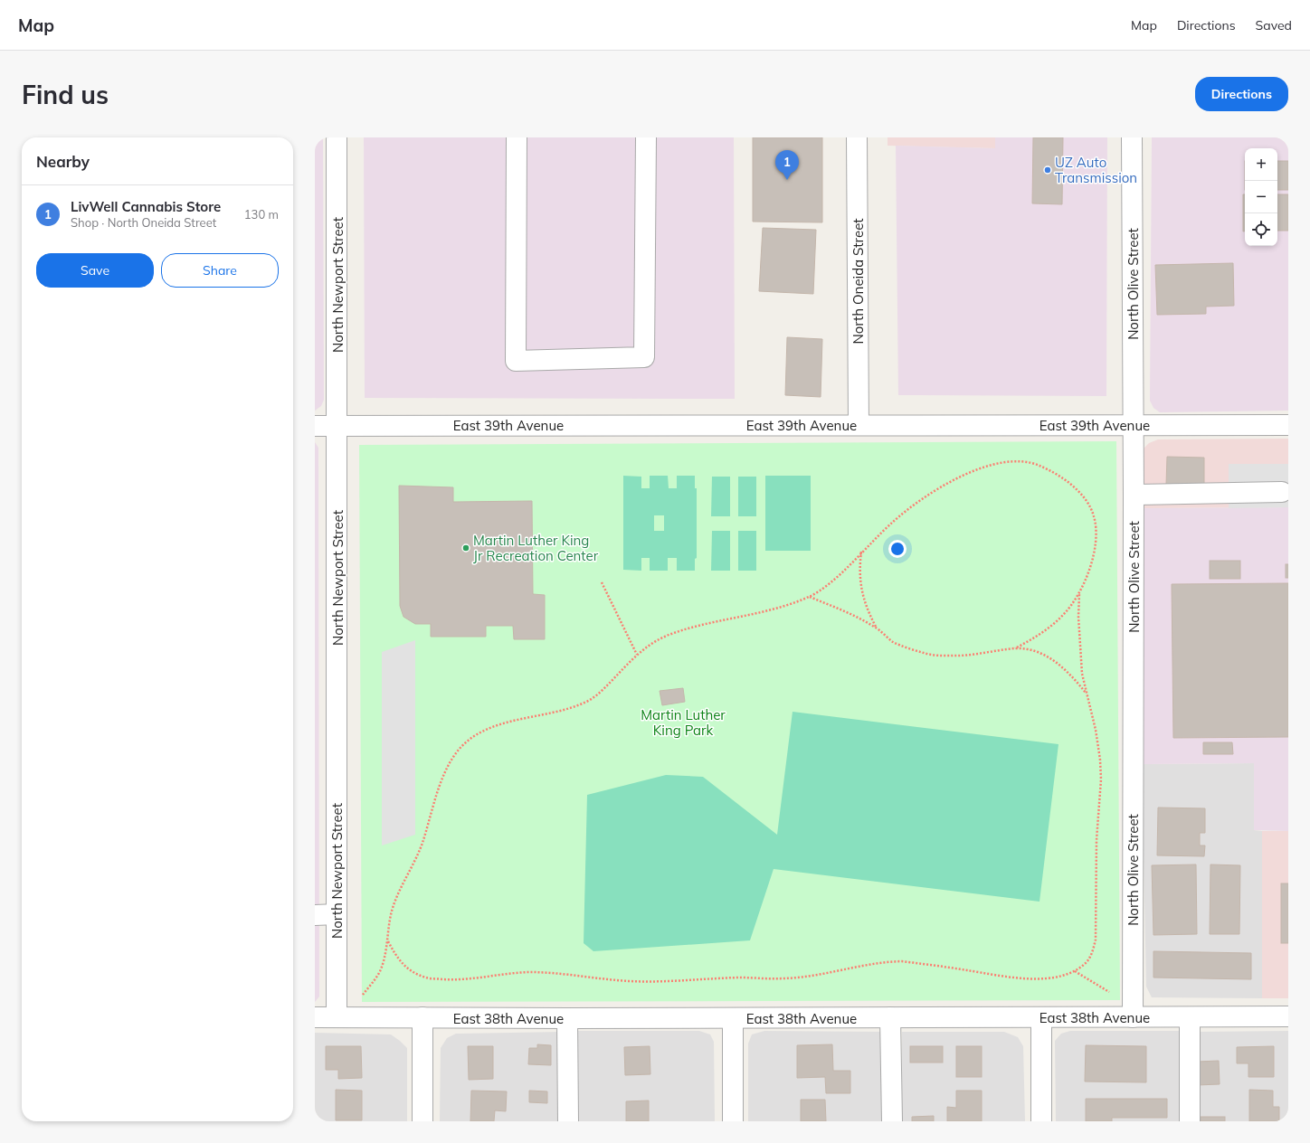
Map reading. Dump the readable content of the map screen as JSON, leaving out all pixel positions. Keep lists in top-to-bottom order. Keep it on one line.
{"streets":{"street":["North Oneida Street","North Olive Street","North Newport Street","East 39th Avenue","East 38th Avenue"]},"crossings":[["North Oneida Street","East 39th Avenue"],["North Olive Street","East 39th Avenue"],["North Olive Street","East 38th Avenue"],["North Newport Street","East 39th Avenue"],["North Newport Street","East 38th Avenue"]],"parks":["Martin Luther King Park"],"places":["UZ Auto Transmission","Martin Luther King Jr Recreation Center"],"page":{"header":"Map","nav":["Map","Directions","Saved"],"buttons":["Directions",["Save","Share"]],"title":"Find us","heading":"Nearby","map_buttons":["+","−"],"pins":"1","list":[{"mark":"1","name":"LivWell Cannabis Store","note":"Shop · North Oneida Street","value":"130 m"}]}}
